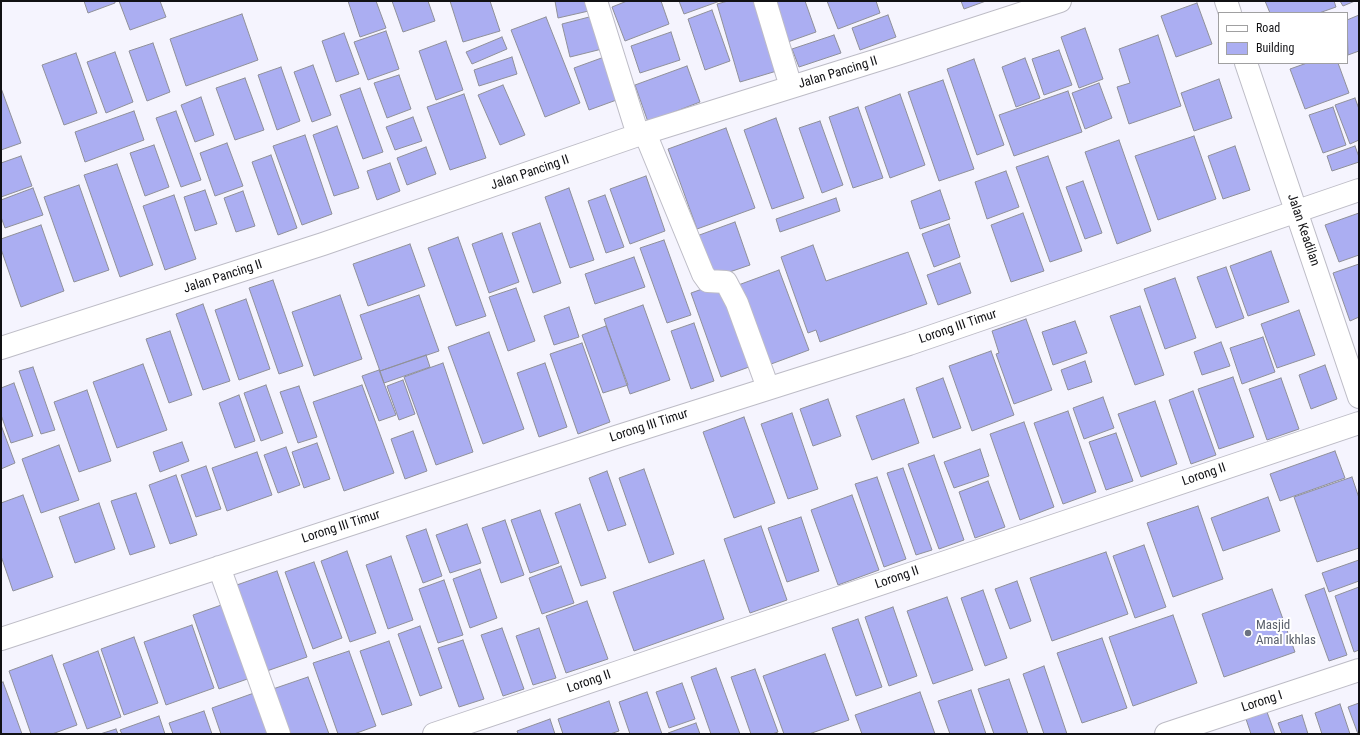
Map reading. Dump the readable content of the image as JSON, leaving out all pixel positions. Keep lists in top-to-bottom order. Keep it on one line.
{"streets":{"street":["Jalan Pancing II","Jalan Keadilan","Lorong III Timur","Lorong II","Lorong I"]},"crossings":[["Jalan Keadilan","Lorong III Timur"]],"places":["Masjid Amal Ikhlas"],"legend":["Road","Building"]}
